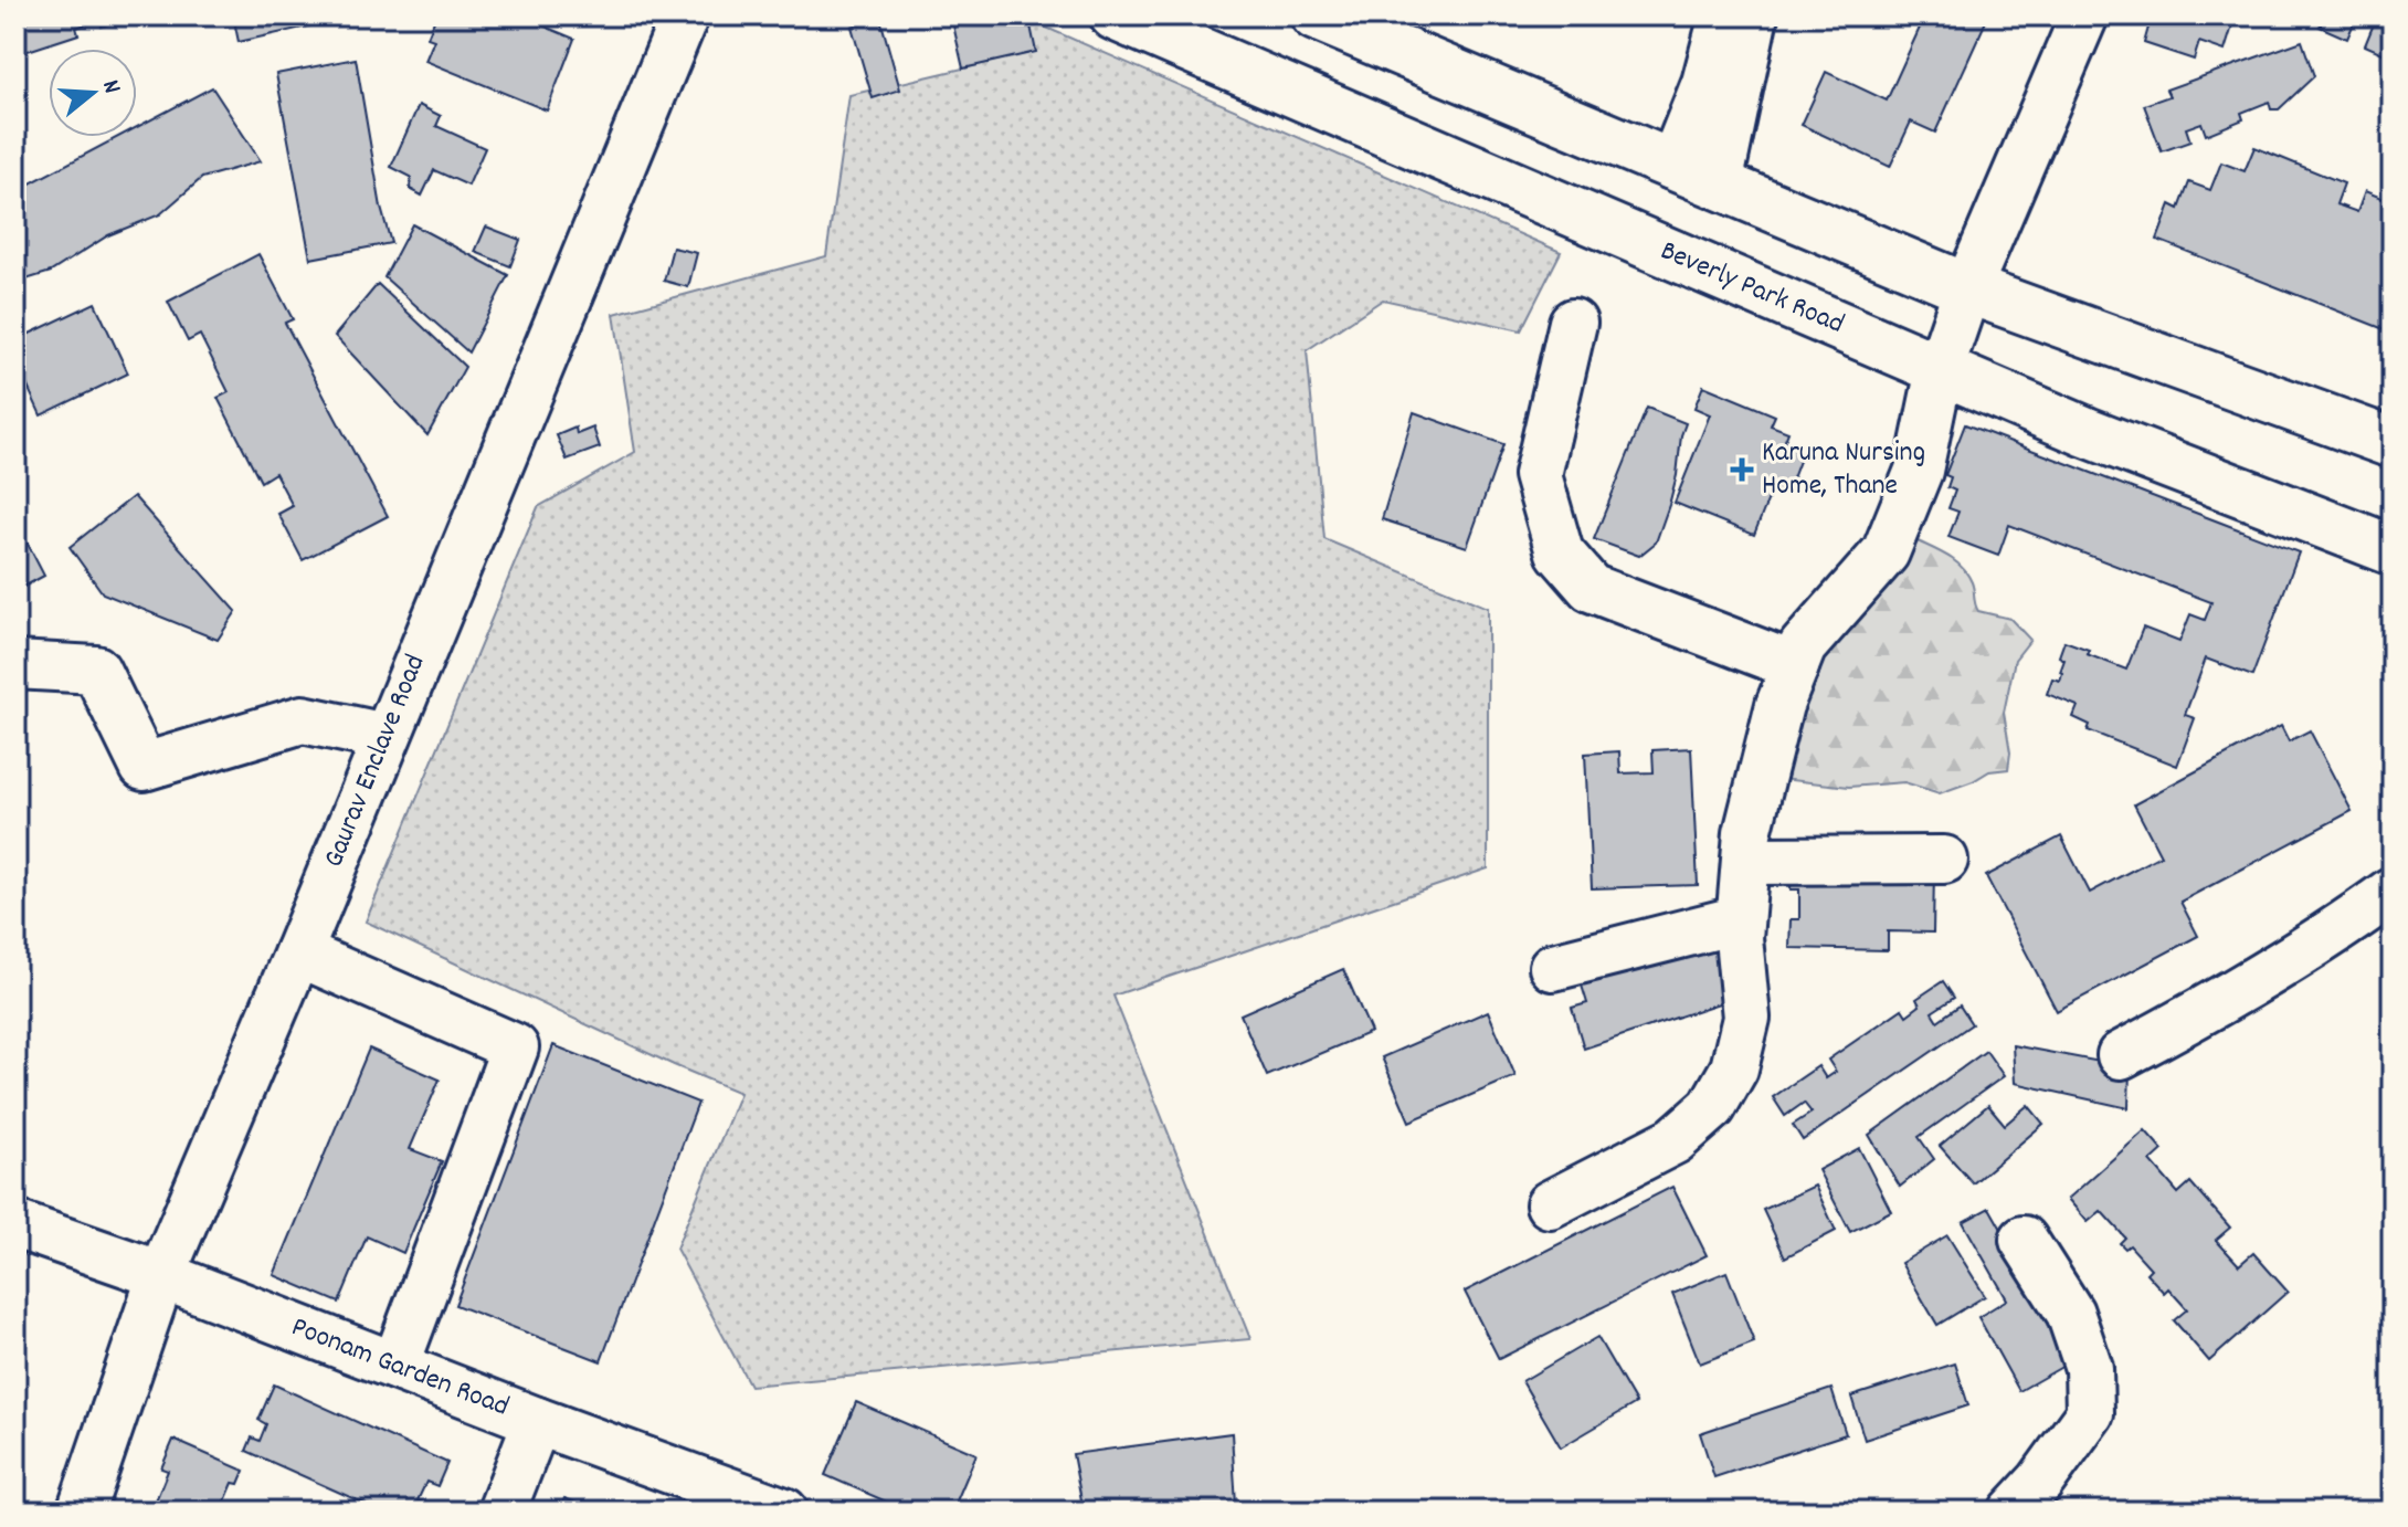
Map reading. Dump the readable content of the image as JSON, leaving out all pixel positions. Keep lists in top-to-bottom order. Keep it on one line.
{"streets":{"main road":["Beverly Park Road"],"street":["Gaurav Enclave Road","Poonam Garden Road"]},"crossings":[["Gaurav Enclave Road","Poonam Garden Road"]],"places":{"health":["Karuna Nursing Home, Thane"]},"north":"right"}
